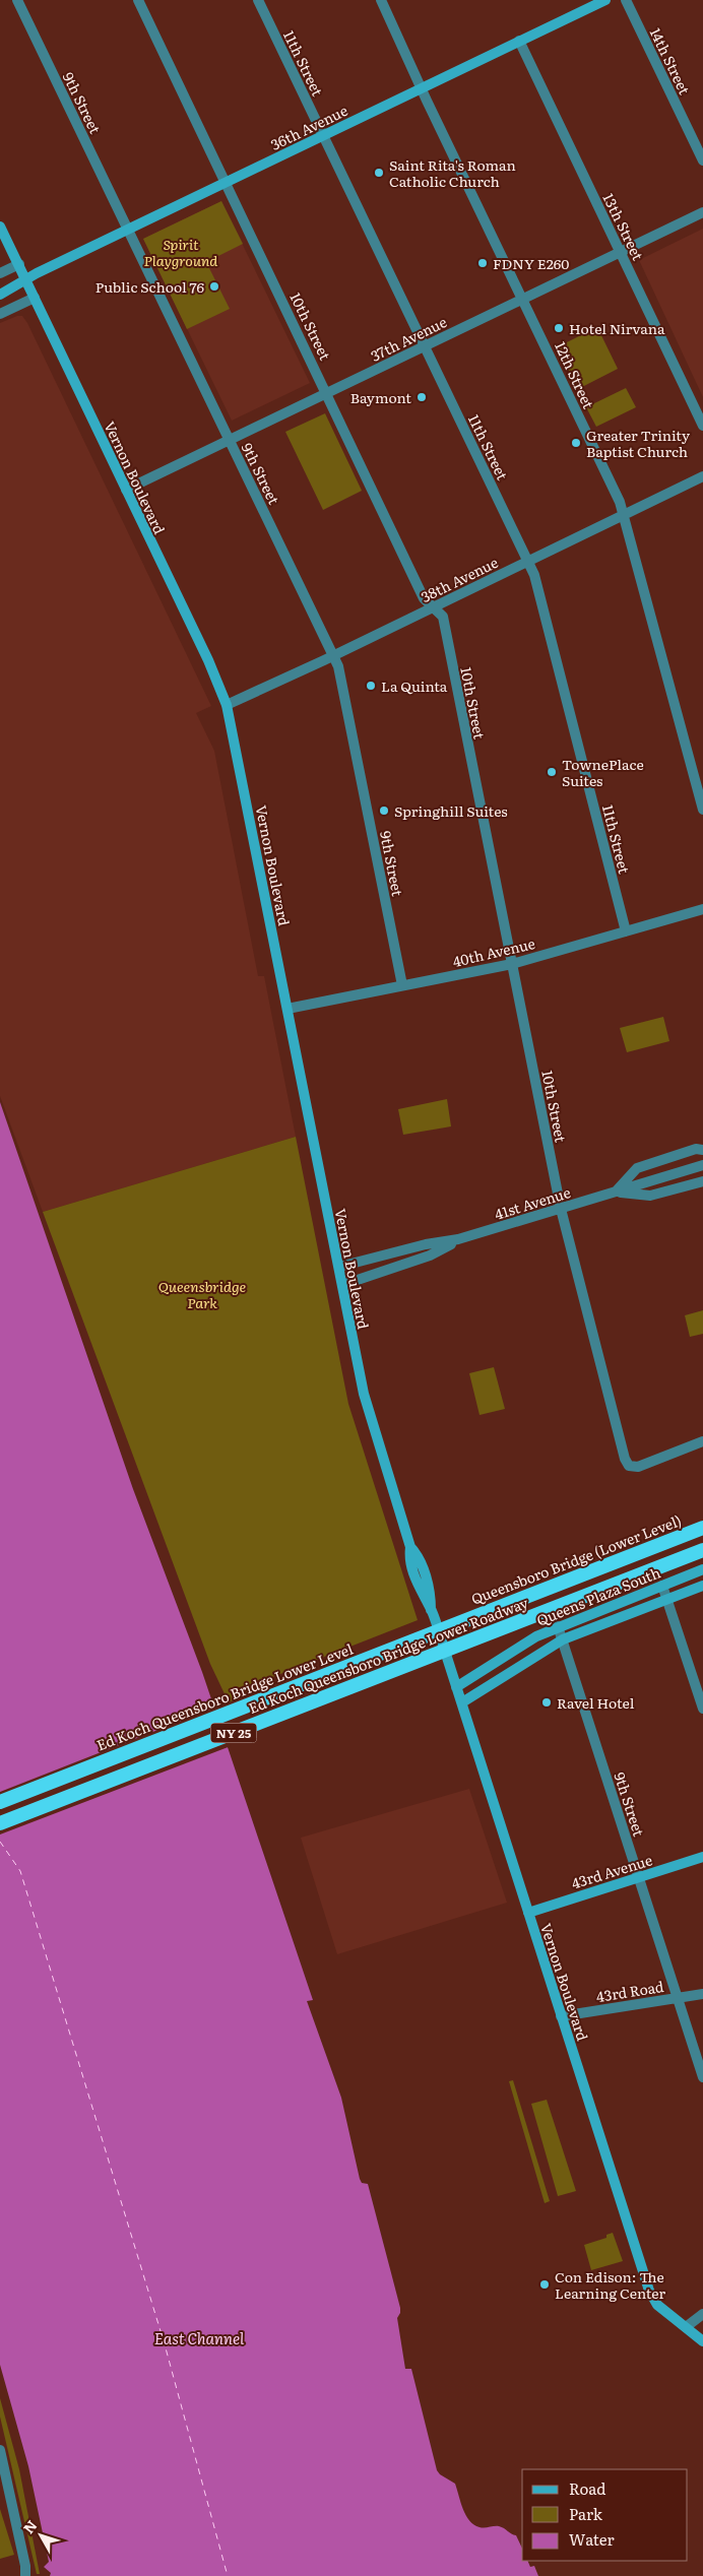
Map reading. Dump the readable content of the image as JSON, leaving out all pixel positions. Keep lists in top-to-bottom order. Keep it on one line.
{"streets":{"highway":["Queensboro Bridge (Lower Level)","Ed Koch Queensboro Bridge Lower Roadway","Ed Koch Queensboro Bridge Lower Level","NY 25"],"main road":["36th Avenue","Vernon Boulevard","Queens Plaza South","43rd Avenue"],"street":["14th Street","11th Street","9th Street","13th Street","10th Street","37th Avenue","12th Street","38th Avenue","40th Avenue","41st Avenue","43rd Road"]},"crossings":[["11th Street","36th Avenue"],["11th Street","37th Avenue"],["11th Street","38th Avenue"],["11th Street","40th Avenue"],["9th Street","36th Avenue"],["9th Street","37th Avenue"],["9th Street","38th Avenue"],["9th Street","40th Avenue"],["9th Street","Queens Plaza South"],["9th Street","43rd Avenue"],["9th Street","43rd Road"],["36th Avenue","13th Street"],["36th Avenue","10th Street"],["36th Avenue","12th Street"],["36th Avenue","Vernon Boulevard"],["13th Street","37th Avenue"],["10th Street","37th Avenue"],["10th Street","38th Avenue"],["10th Street","40th Avenue"],["10th Street","41st Avenue"],["37th Avenue","12th Street"],["37th Avenue","Vernon Boulevard"],["12th Street","38th Avenue"],["Vernon Boulevard","38th Avenue"],["Vernon Boulevard","40th Avenue"],["Vernon Boulevard","41st Avenue"],["Vernon Boulevard","Queens Plaza South"],["Vernon Boulevard","43rd Avenue"],["Vernon Boulevard","43rd Road"],["Queensboro Bridge (Lower Level)","Ed Koch Queensboro Bridge Lower Level"]],"water":["East Channel"],"parks":["Spirit Playground","Queensbridge Park"],"places":["Saint Rita's Roman Catholic Church","FDNY E260","Public School 76","Hotel Nirvana","Baymont","Greater Trinity Baptist Church","La Quinta","TownePlace Suites","Springhill Suites","Ravel Hotel","Con Edison: The Learning Center"],"legend":["Road","Park","Water"],"north":"top left"}
